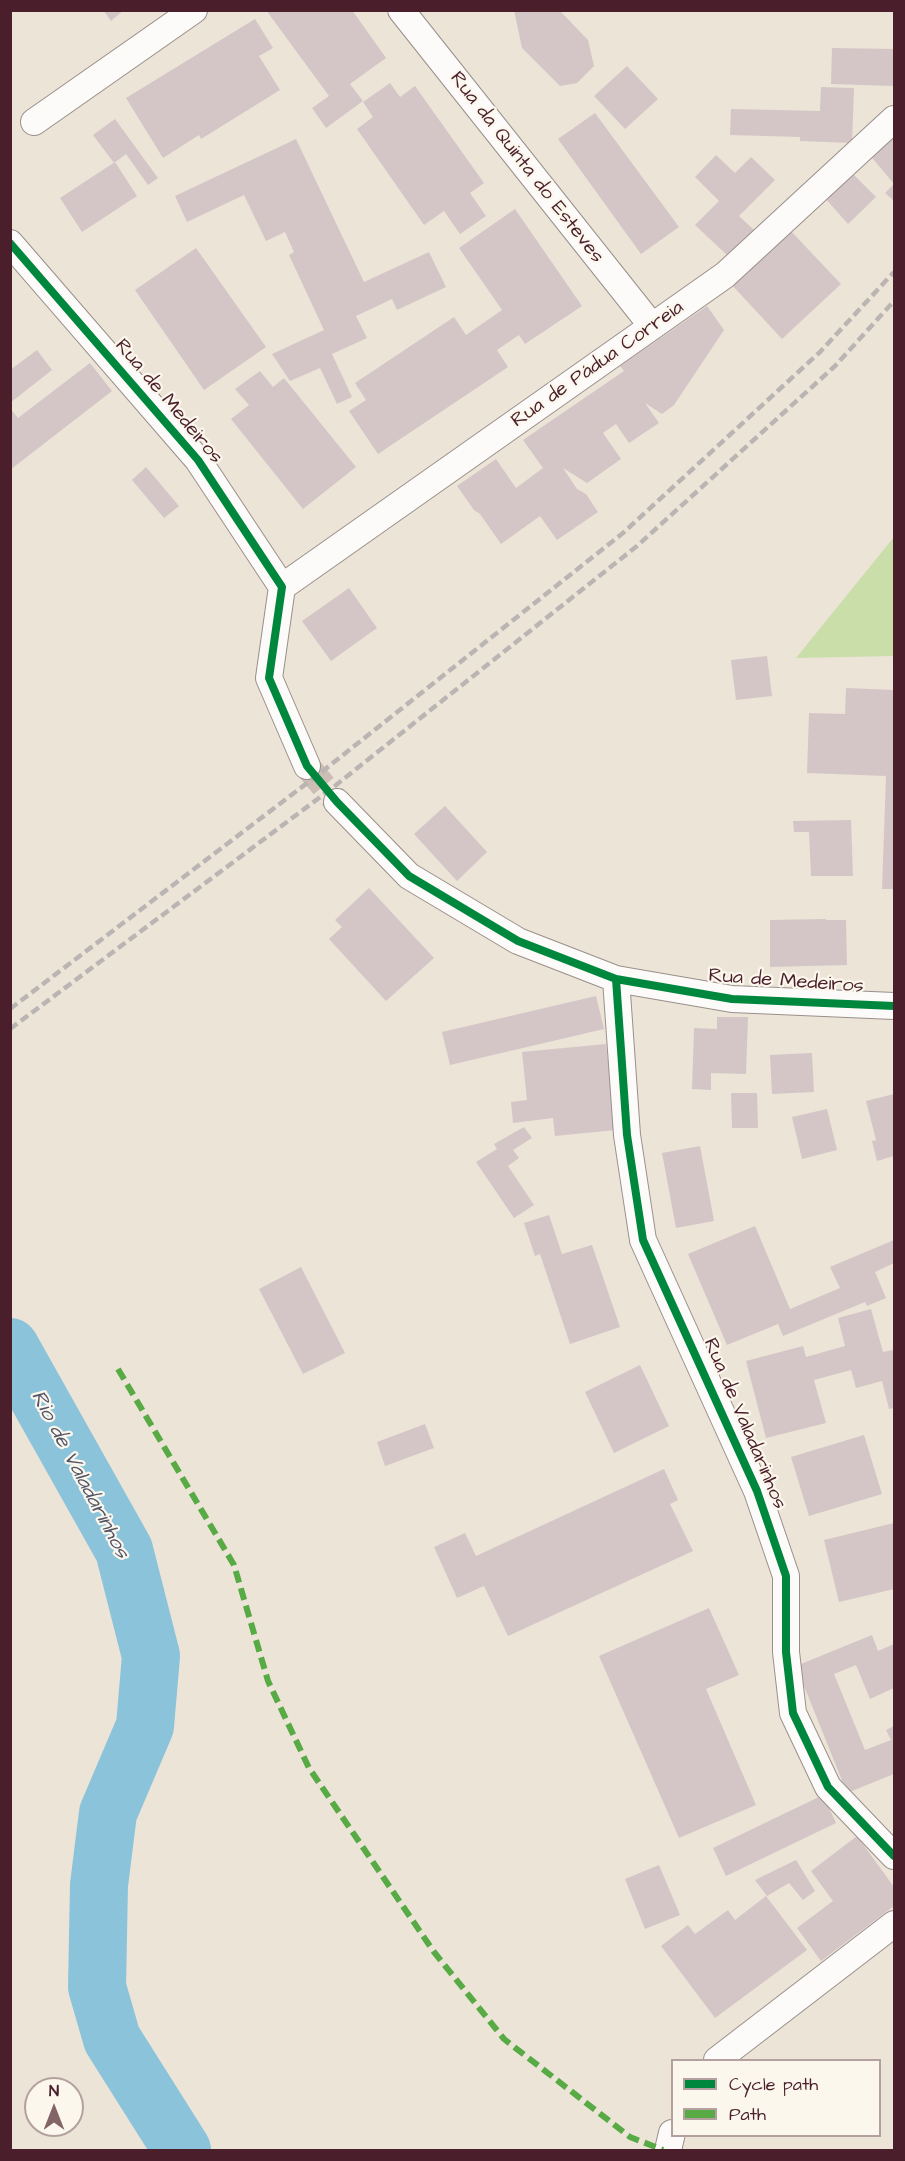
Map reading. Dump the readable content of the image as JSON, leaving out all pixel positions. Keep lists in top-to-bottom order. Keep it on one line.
{"streets":{"street":["Rua da Quinta do Esteves","Rua de Pádua Correia","Rua de Medeiros","Rua de Valadarinhos"]},"crossings":[["Rua da Quinta do Esteves","Rua de Pádua Correia"],["Rua de Pádua Correia","Rua de Medeiros"],["Rua de Medeiros","Rua de Valadarinhos"]],"water":["Rio de Valadarinhos"],"legend":["Cycle path","Path"],"north":"top"}
